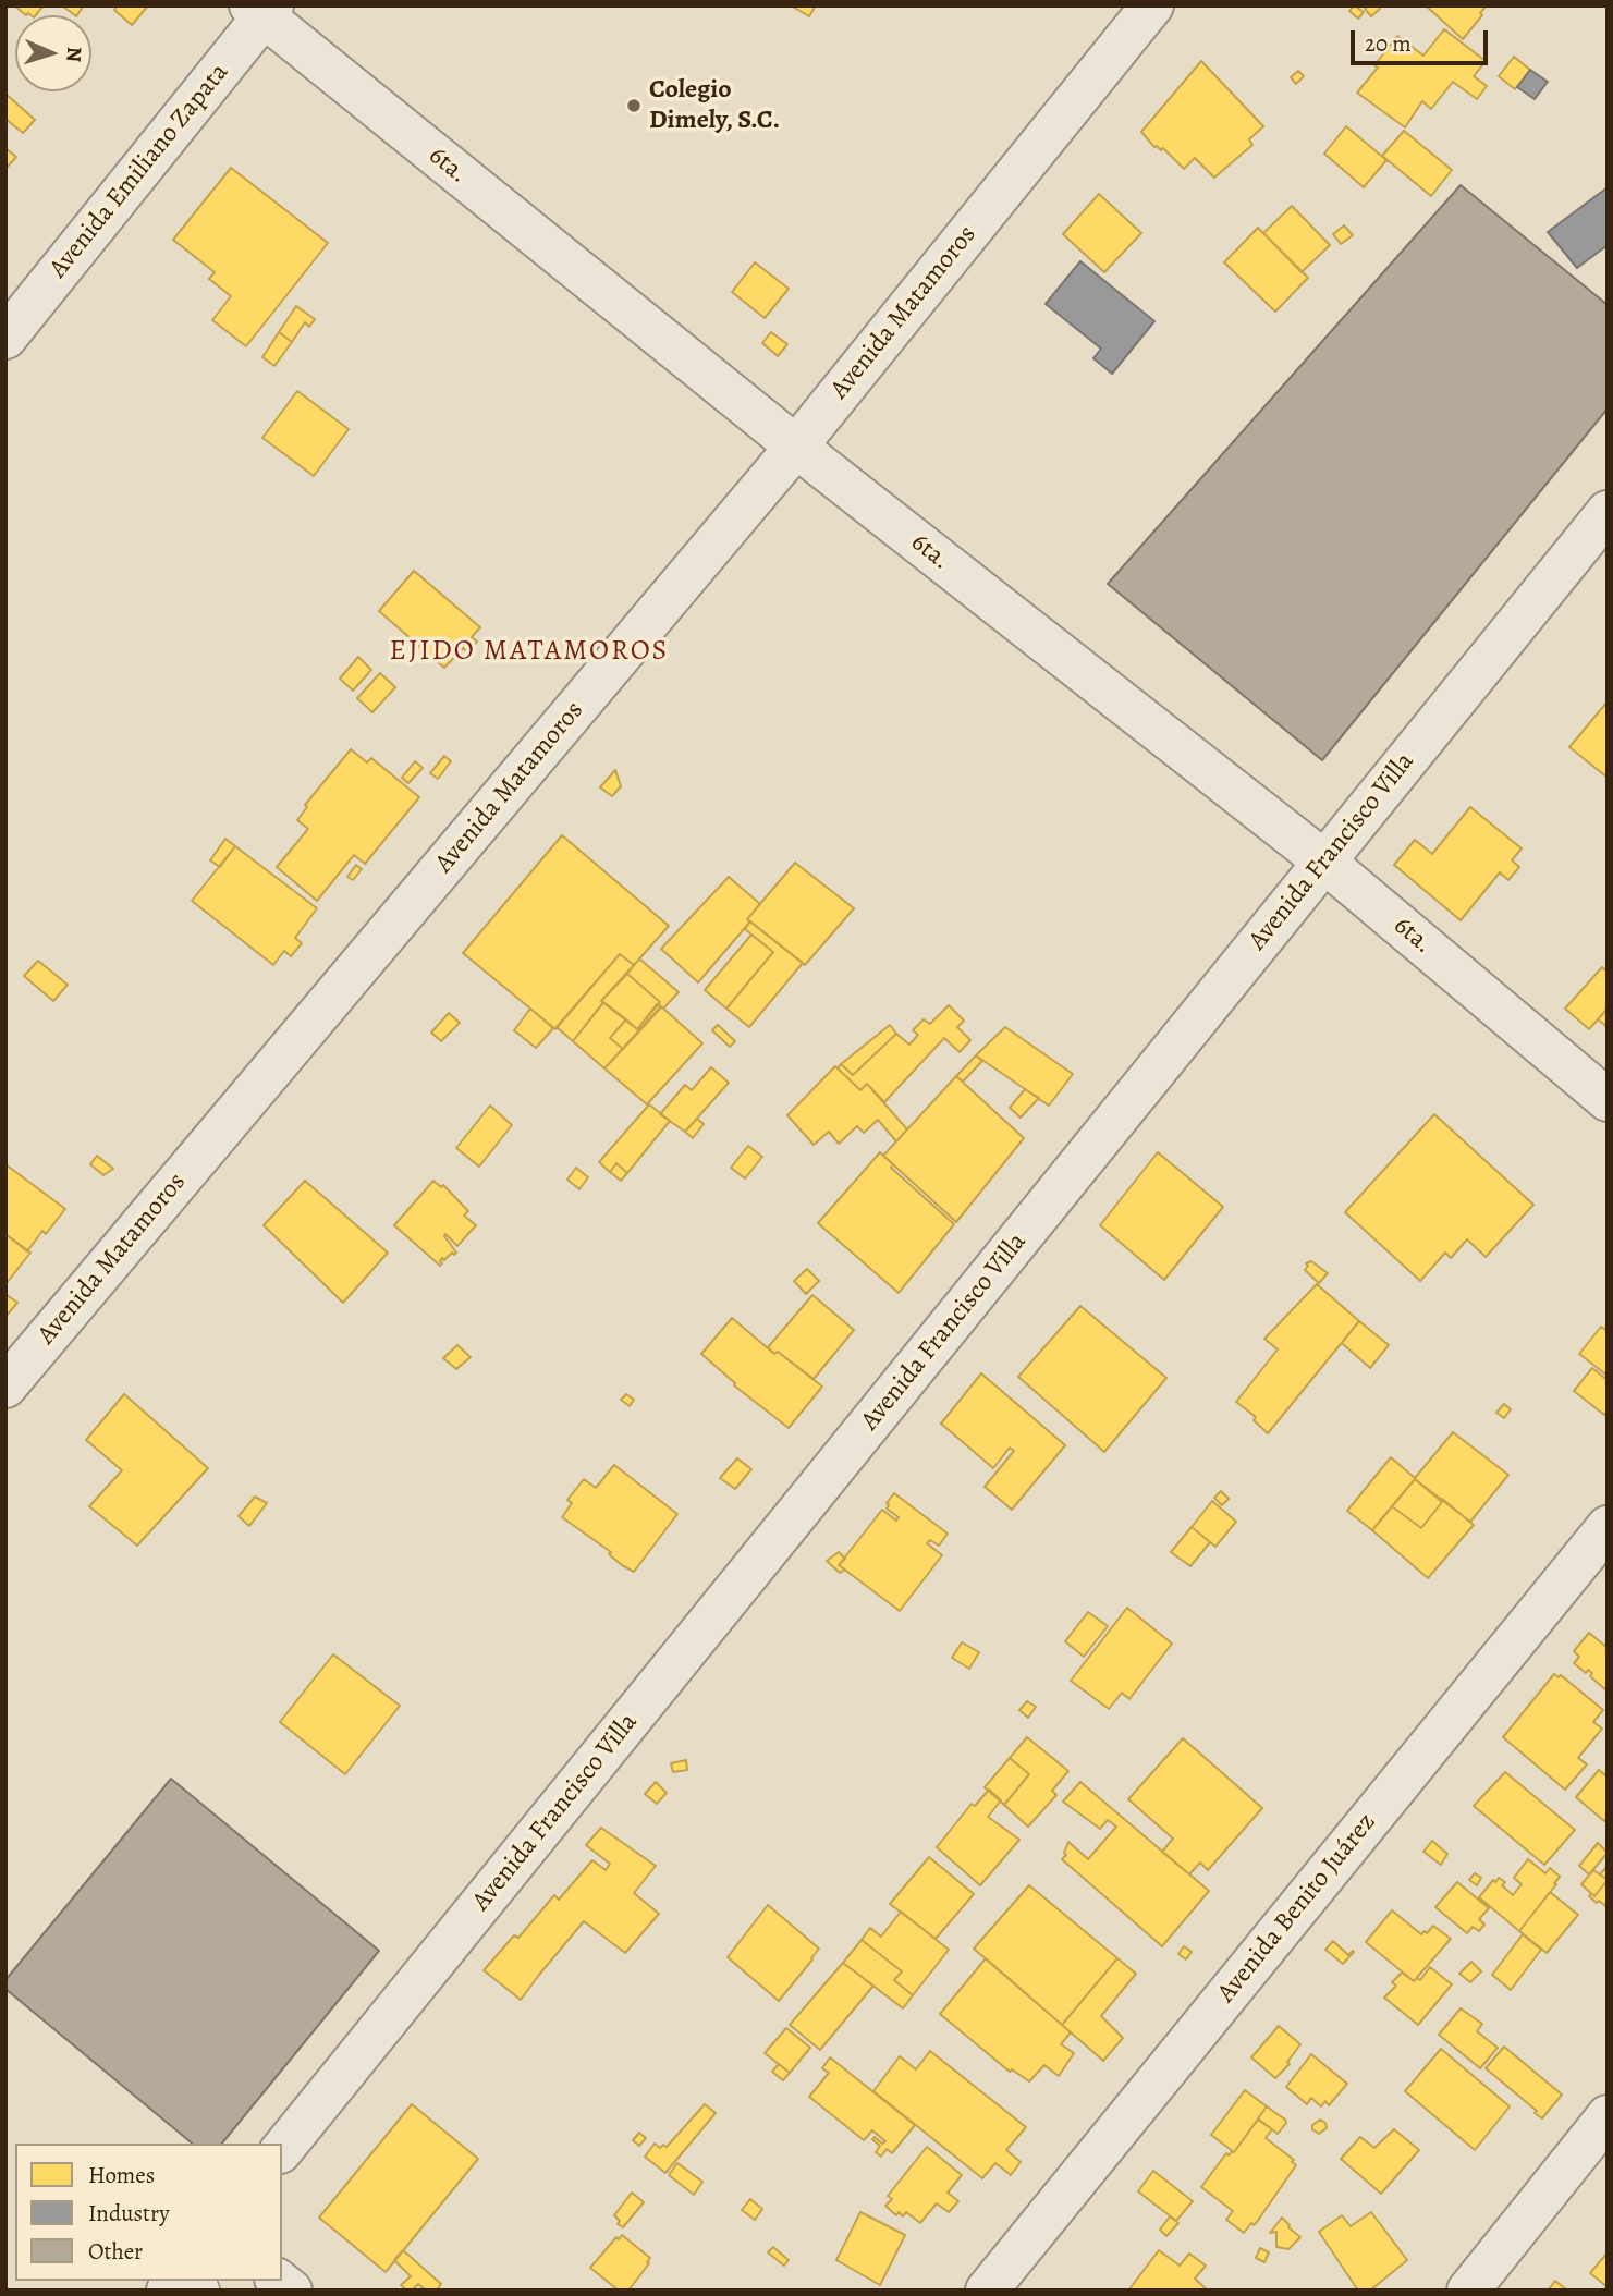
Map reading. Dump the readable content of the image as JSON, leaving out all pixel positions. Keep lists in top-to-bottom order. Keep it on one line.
{"streets":{"street":["6ta.","Avenida Emiliano Zapata","Avenida Matamoros","Avenida Francisco Villa","Avenida Benito Juárez"]},"crossings":[["6ta.","Avenida Emiliano Zapata"],["6ta.","Avenida Matamoros"],["6ta.","Avenida Francisco Villa"]],"districts":["EJIDO MATAMOROS"],"places":["Colegio Dimely, S.C."],"legend":["Homes","Industry","Other"],"scale_bar":"20 m","north":"right"}
